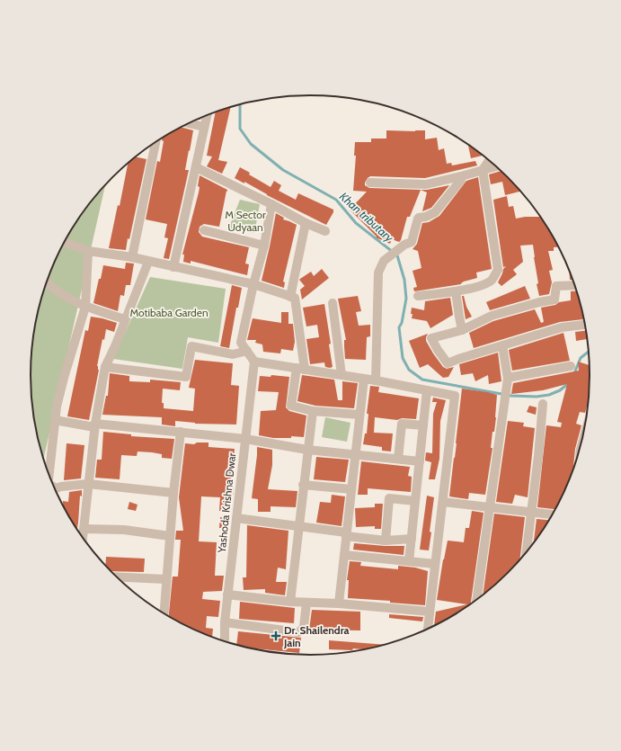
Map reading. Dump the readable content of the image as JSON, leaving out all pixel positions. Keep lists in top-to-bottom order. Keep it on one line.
{"streets":{"street":["Yashoda Krishna Dwar"]},"water":["Khan tributary"],"parks":["M Sector Udyaan","Motibaba Garden"],"places":{"health":["Dr. Shailendra Jain"]}}
